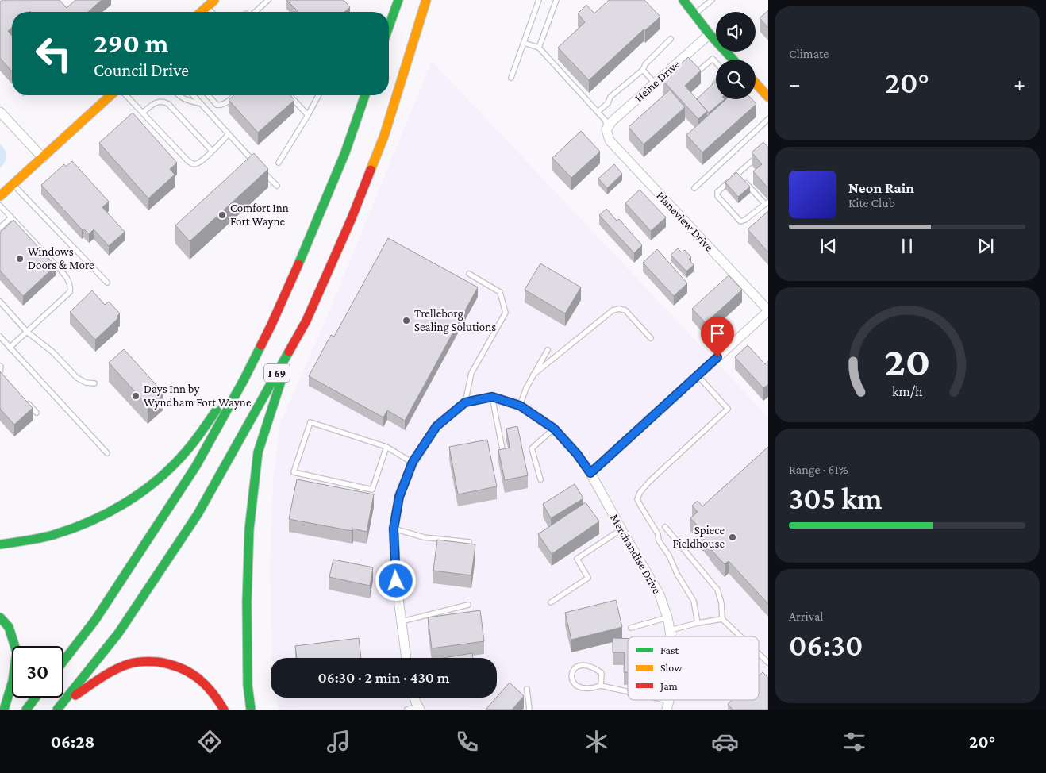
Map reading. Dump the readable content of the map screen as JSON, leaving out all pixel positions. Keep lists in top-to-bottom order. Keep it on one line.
{"streets":{"main road":["I 69"],"street":["Heine Drive","Planeview Drive","Merchandise Drive"]},"crossings":[["Heine Drive","Planeview Drive"]],"places":["Comfort Inn Fort Wayne","Windows Doors & More","Trelleborg Sealing Solutions","Days Inn by Wyndham Fort Wayne","Spiece Fieldhouse"],"legend":["Fast","Slow","Jam"],"page":{"tile":["Climate",["Range · 61%","305 km"],["Arrival","06:30"]],"turn":["290 m","Council Drive"],"heat":["−","20°","+"],"song":["Neon Rain","Kite Club"],"limit":"30","trip":"06:30 · 2 min · 430 m","tabs":["06:28","20°"],"gauge":["20","km/h"]}}
